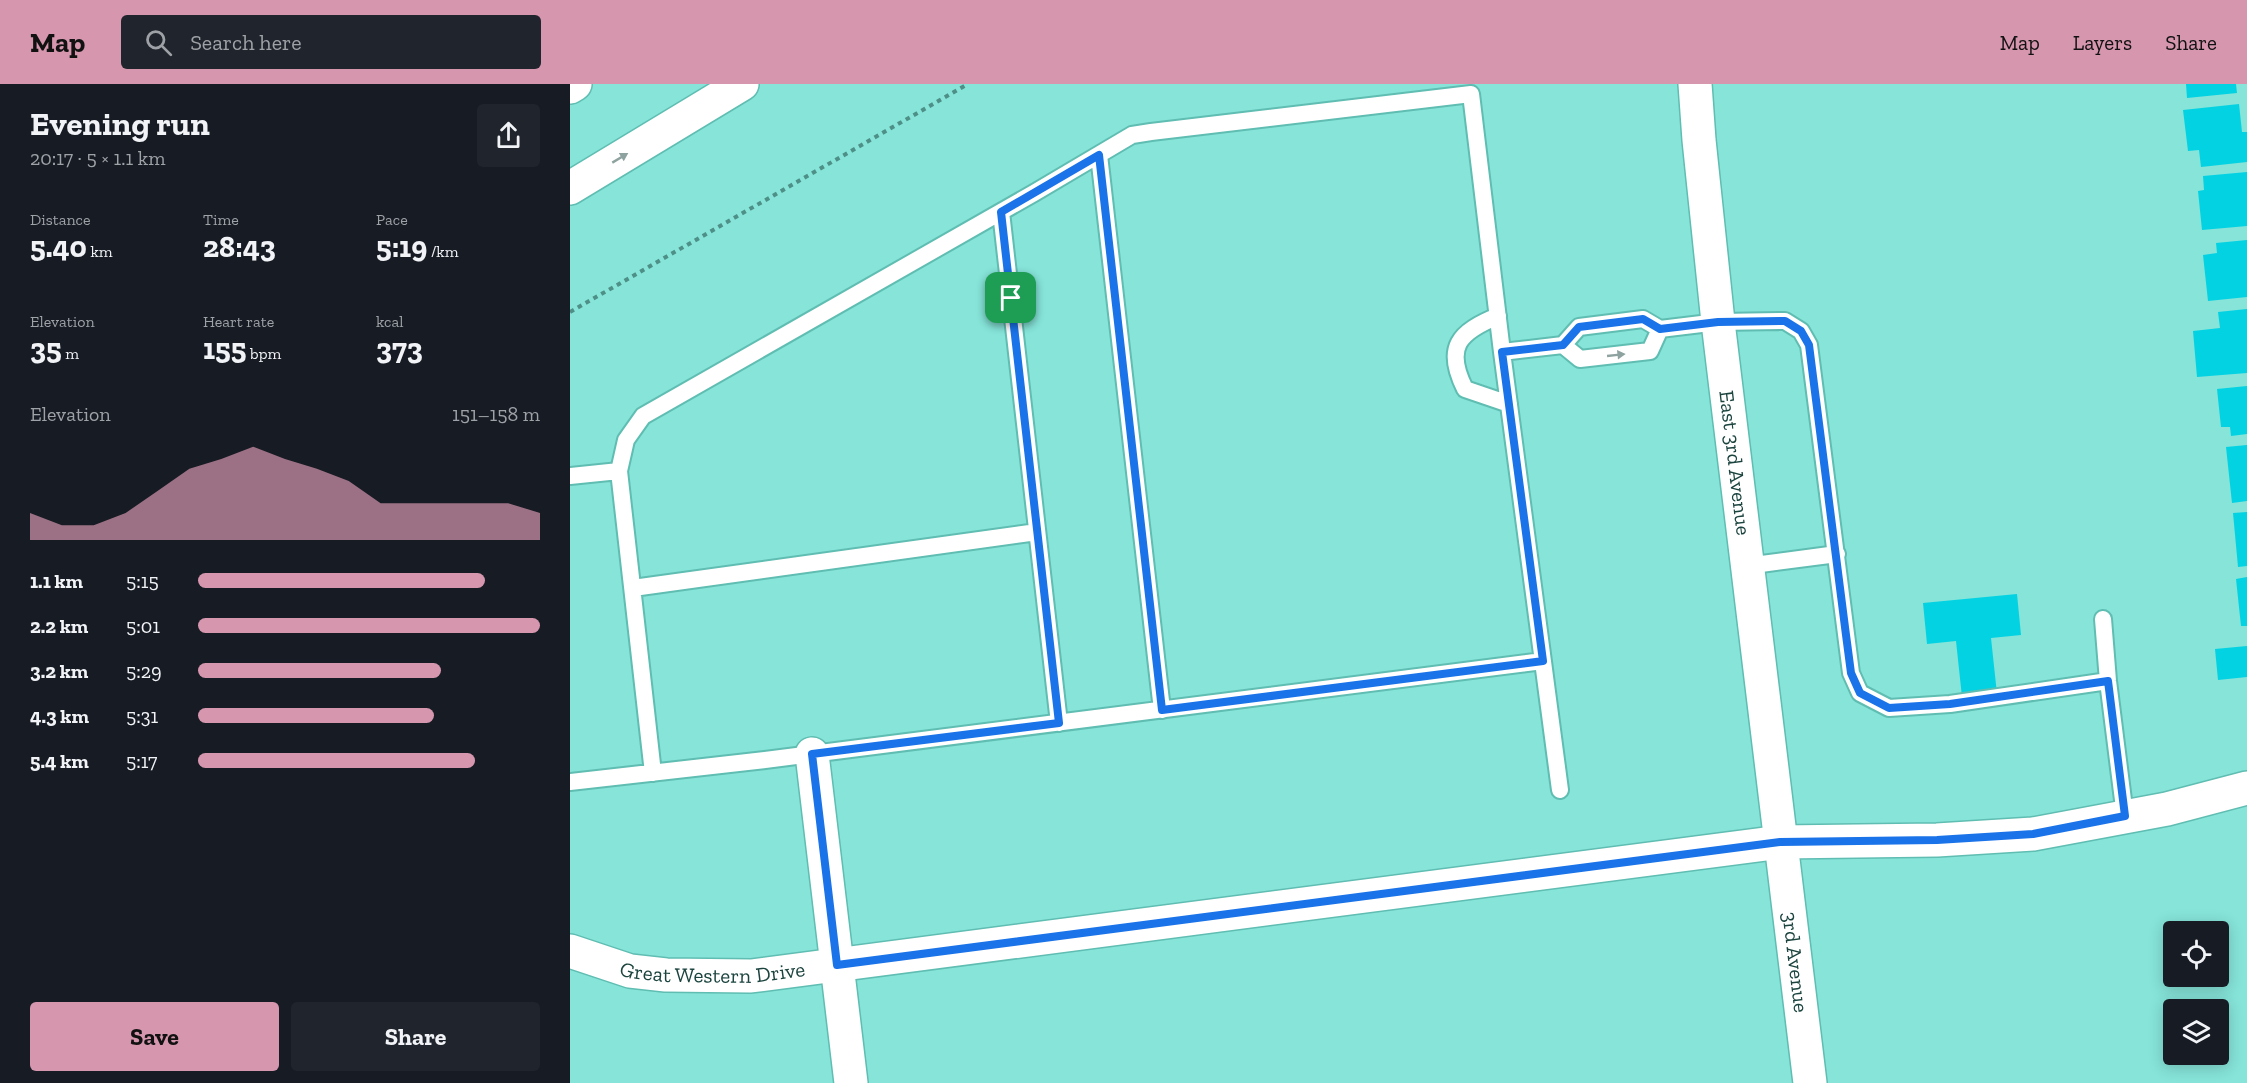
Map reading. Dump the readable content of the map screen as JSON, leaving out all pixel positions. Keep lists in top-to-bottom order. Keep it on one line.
{"streets":{"main road":["East 3rd Avenue","3rd Avenue","Great Western Drive"]},"crossings":[["East 3rd Avenue","3rd Avenue"],["East 3rd Avenue","Great Western Drive"],["3rd Avenue","Great Western Drive"]],"page":{"header":"Map","search":"Search here","nav":["Map","Layers","Share"],"heading":["Evening run","20:17 · 5 × 1.1 km"],"stats":[["Distance","5.40 km"],["Time","28:43"],["Pace","5:19 /km"],["Elevation","35 m"],["Heart rate","155 bpm"],["kcal","373"]],"chart":["Elevation","151–158 m"],"list":[{"name":"1.1 km","note":"5:15"},{"name":"2.2 km","note":"5:01"},{"name":"3.2 km","note":"5:29"},{"name":"4.3 km","note":"5:31"},{"name":"5.4 km","note":"5:17"}],"buttons":["Save","Share"]}}
